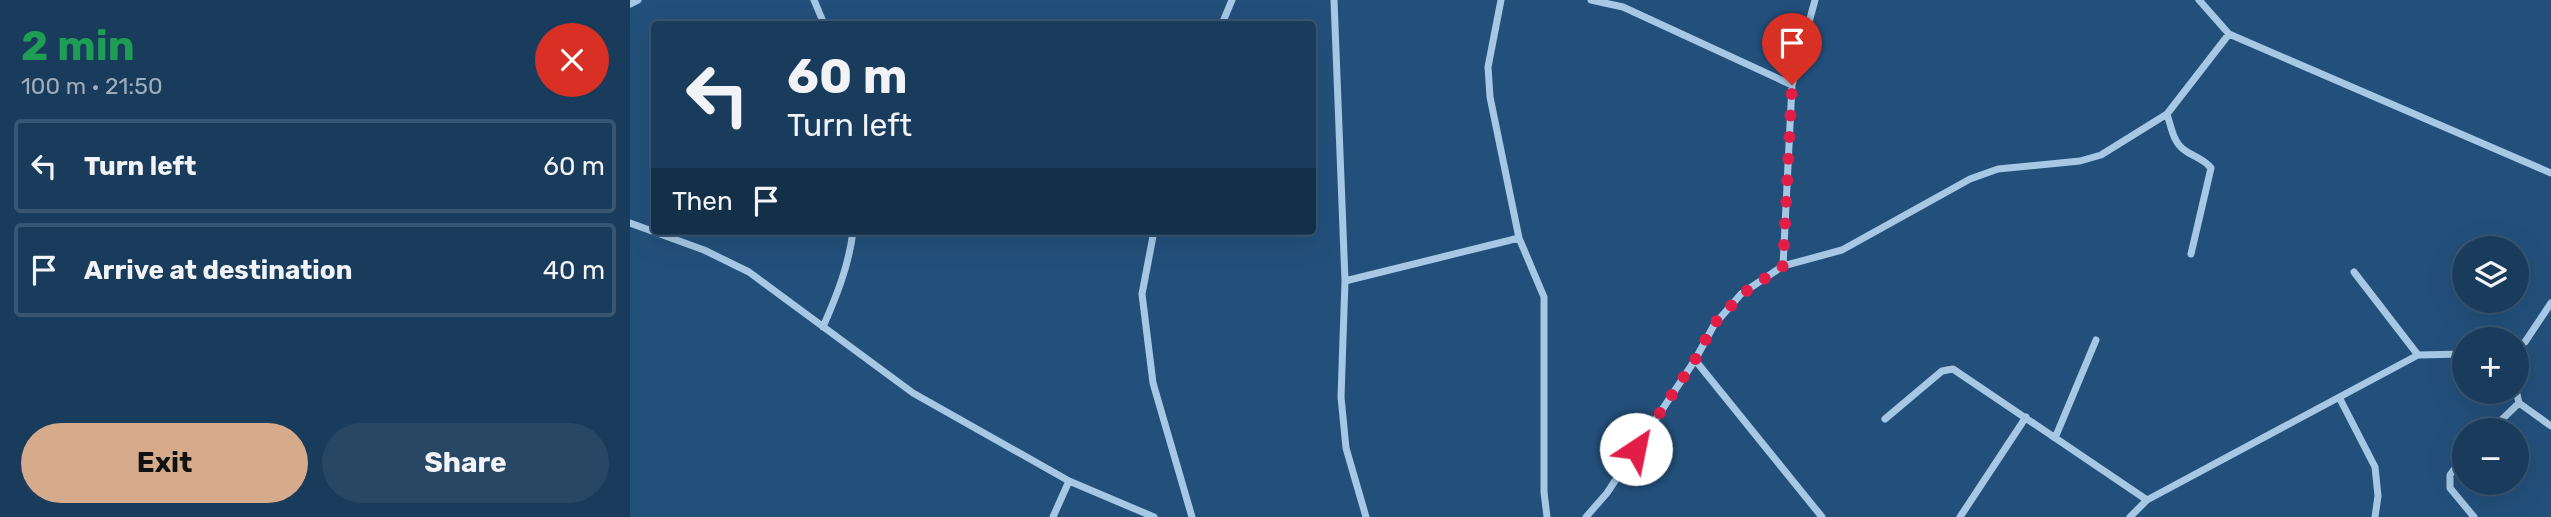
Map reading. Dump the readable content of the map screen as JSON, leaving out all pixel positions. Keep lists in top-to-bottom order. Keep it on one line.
{"page":{"heading":["2 min","100 m · 21:50"],"turn":["60 m","Turn left"],"list":[{"name":"Turn left","value":"60 m"},{"name":"Arrive at destination","value":"40 m"}],"then":"Then","map_buttons":["+","−"],"buttons":["Exit","Share"]}}
